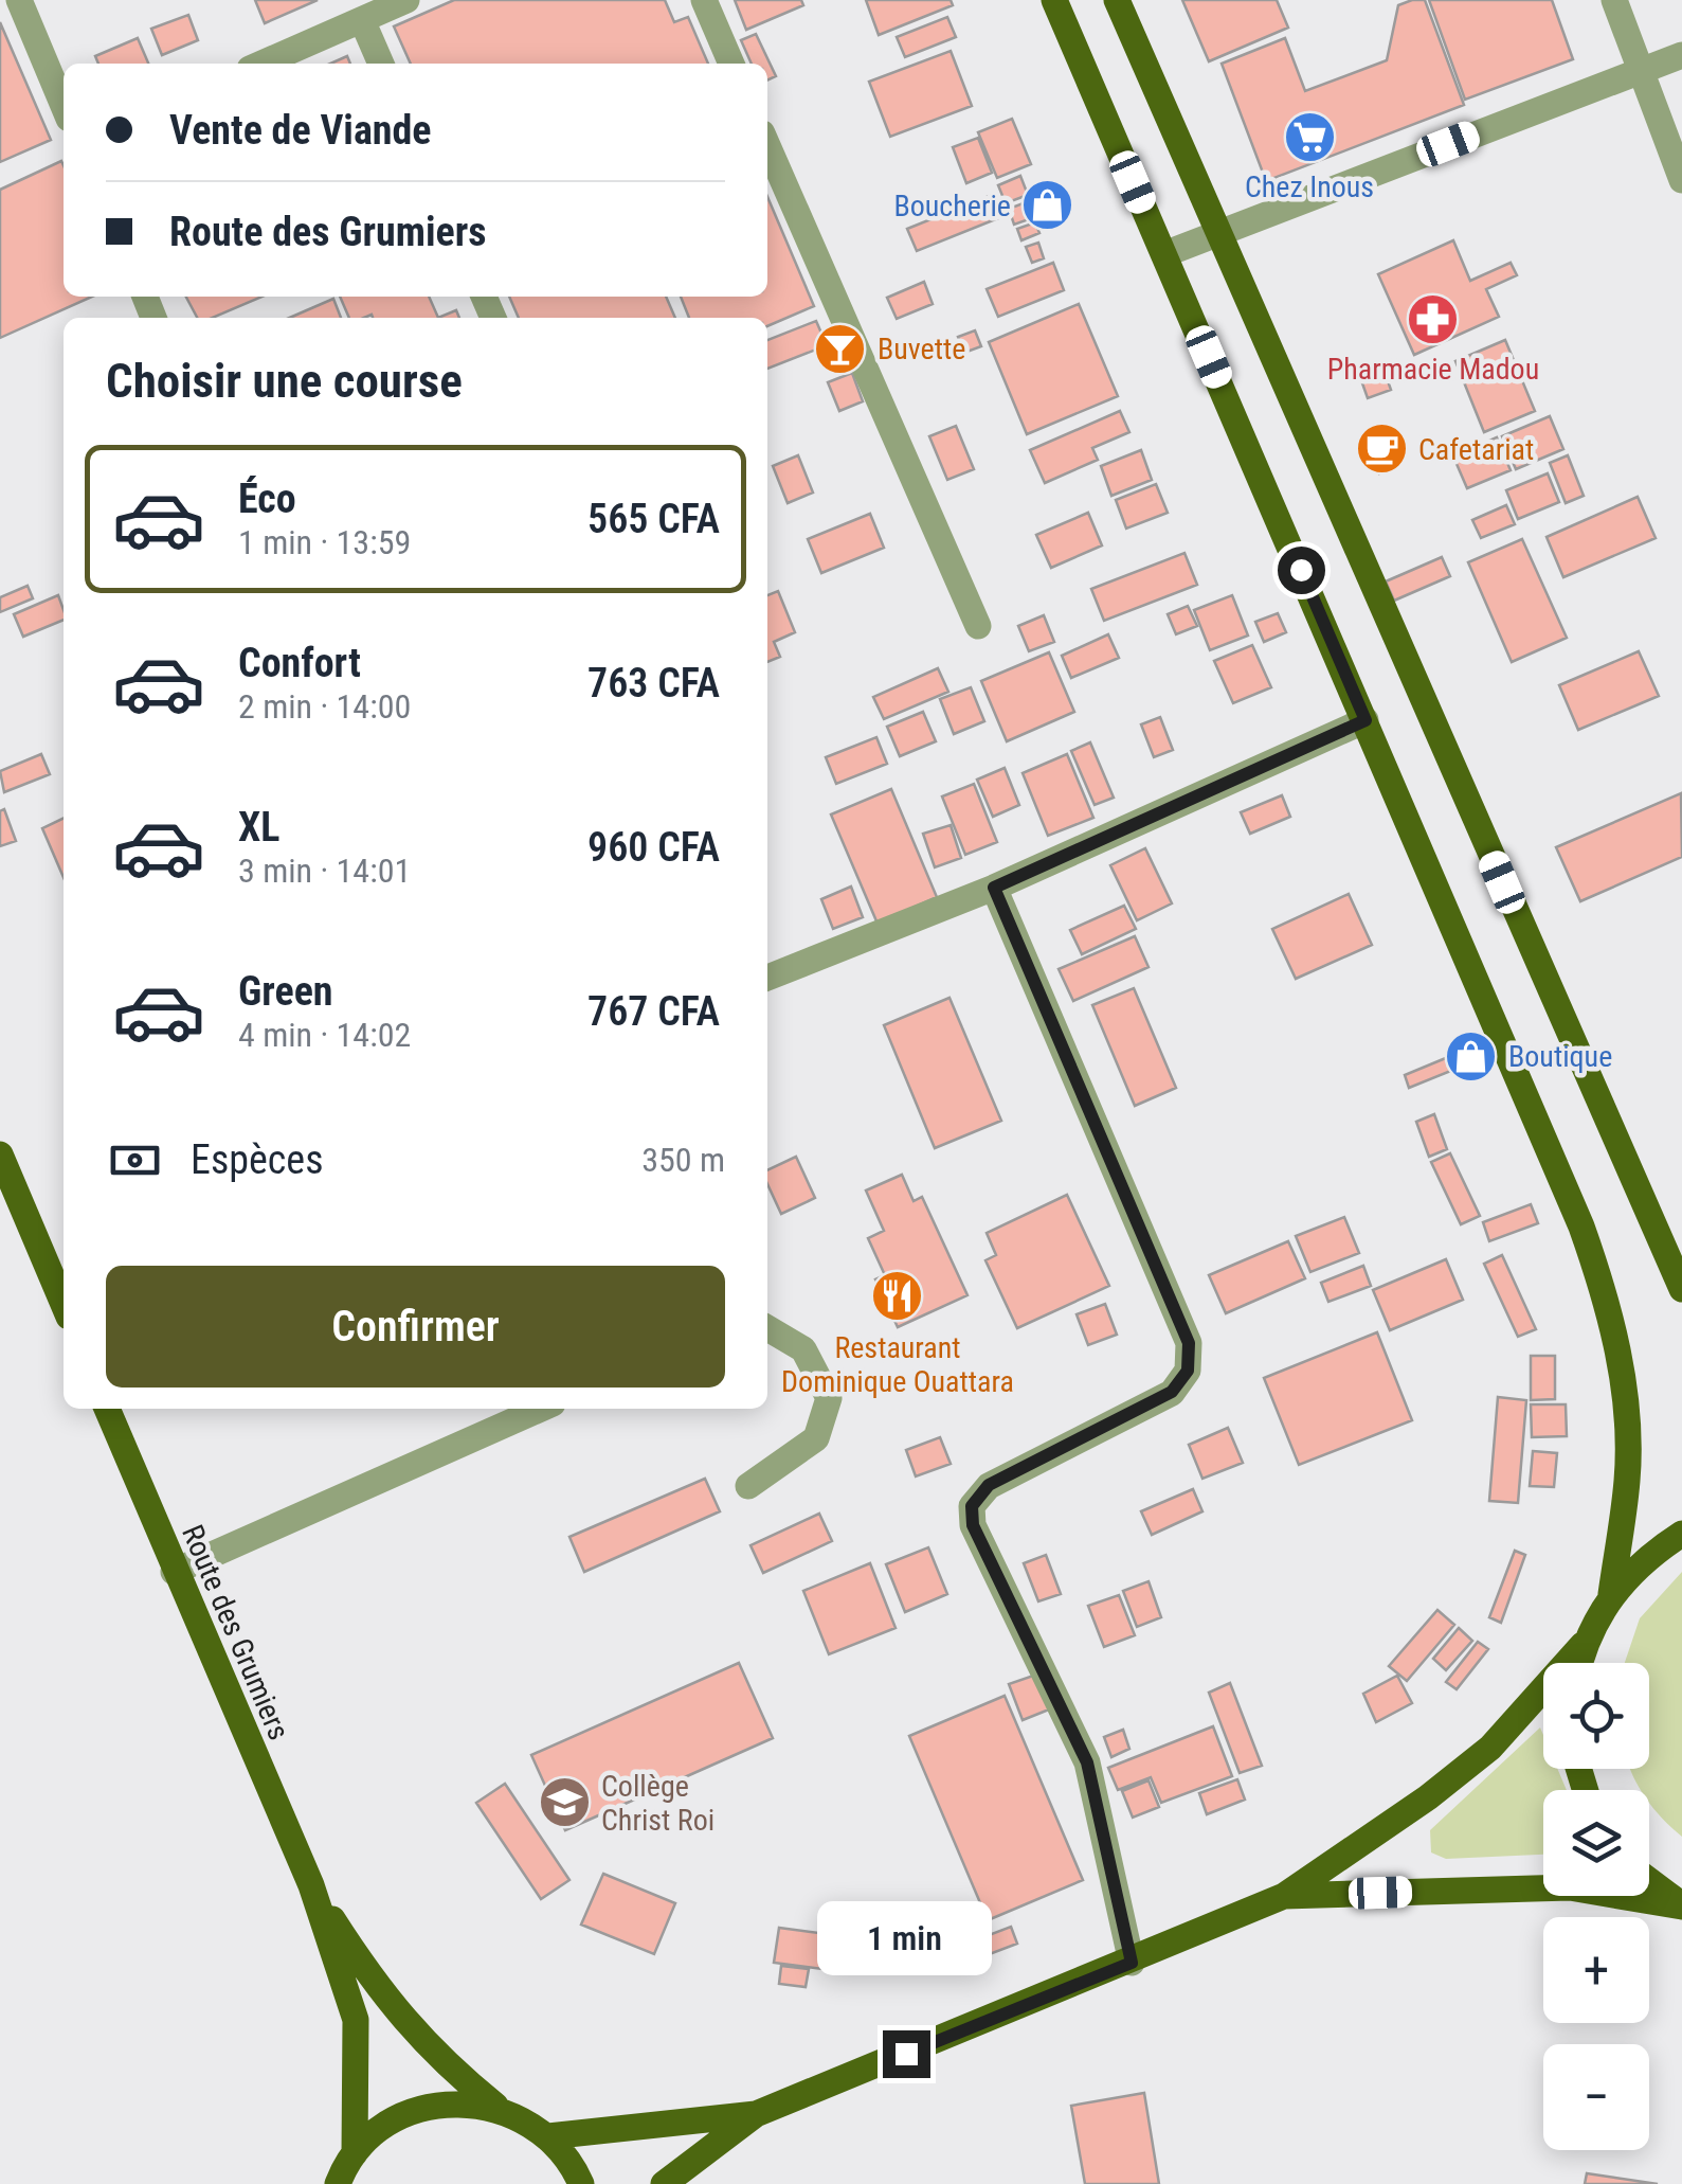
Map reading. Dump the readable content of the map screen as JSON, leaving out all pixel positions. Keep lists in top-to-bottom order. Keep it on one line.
{"streets":{"main road":["Route des Grumiers"]},"places":{"supermarket":["Chez Inous"],"shop":["Boucherie","Boutique"],"pharmacy":["Pharmacie Madou"],"bar":["Buvette"],"cafe":["Cafetariat"],"restaurant":["Restaurant Dominique Ouattara"],"school or university":["Collège Christ Roi"]},"page":{"banner":["Vente de Viande","Route des Grumiers"],"heading":"Choisir une course","list":[{"name":"Éco","note":"1 min · 13:59","value":"565 CFA"},{"name":"Confort","note":"2 min · 14:00","value":"763 CFA"},{"name":"XL","note":"3 min · 14:01","value":"960 CFA"},{"name":"Green","note":"4 min · 14:02","value":"767 CFA"}],"pay":["Espèces","350 m"],"buttons":"Confirmer","map_buttons":["+","−"],"bubble":"1 min"}}
